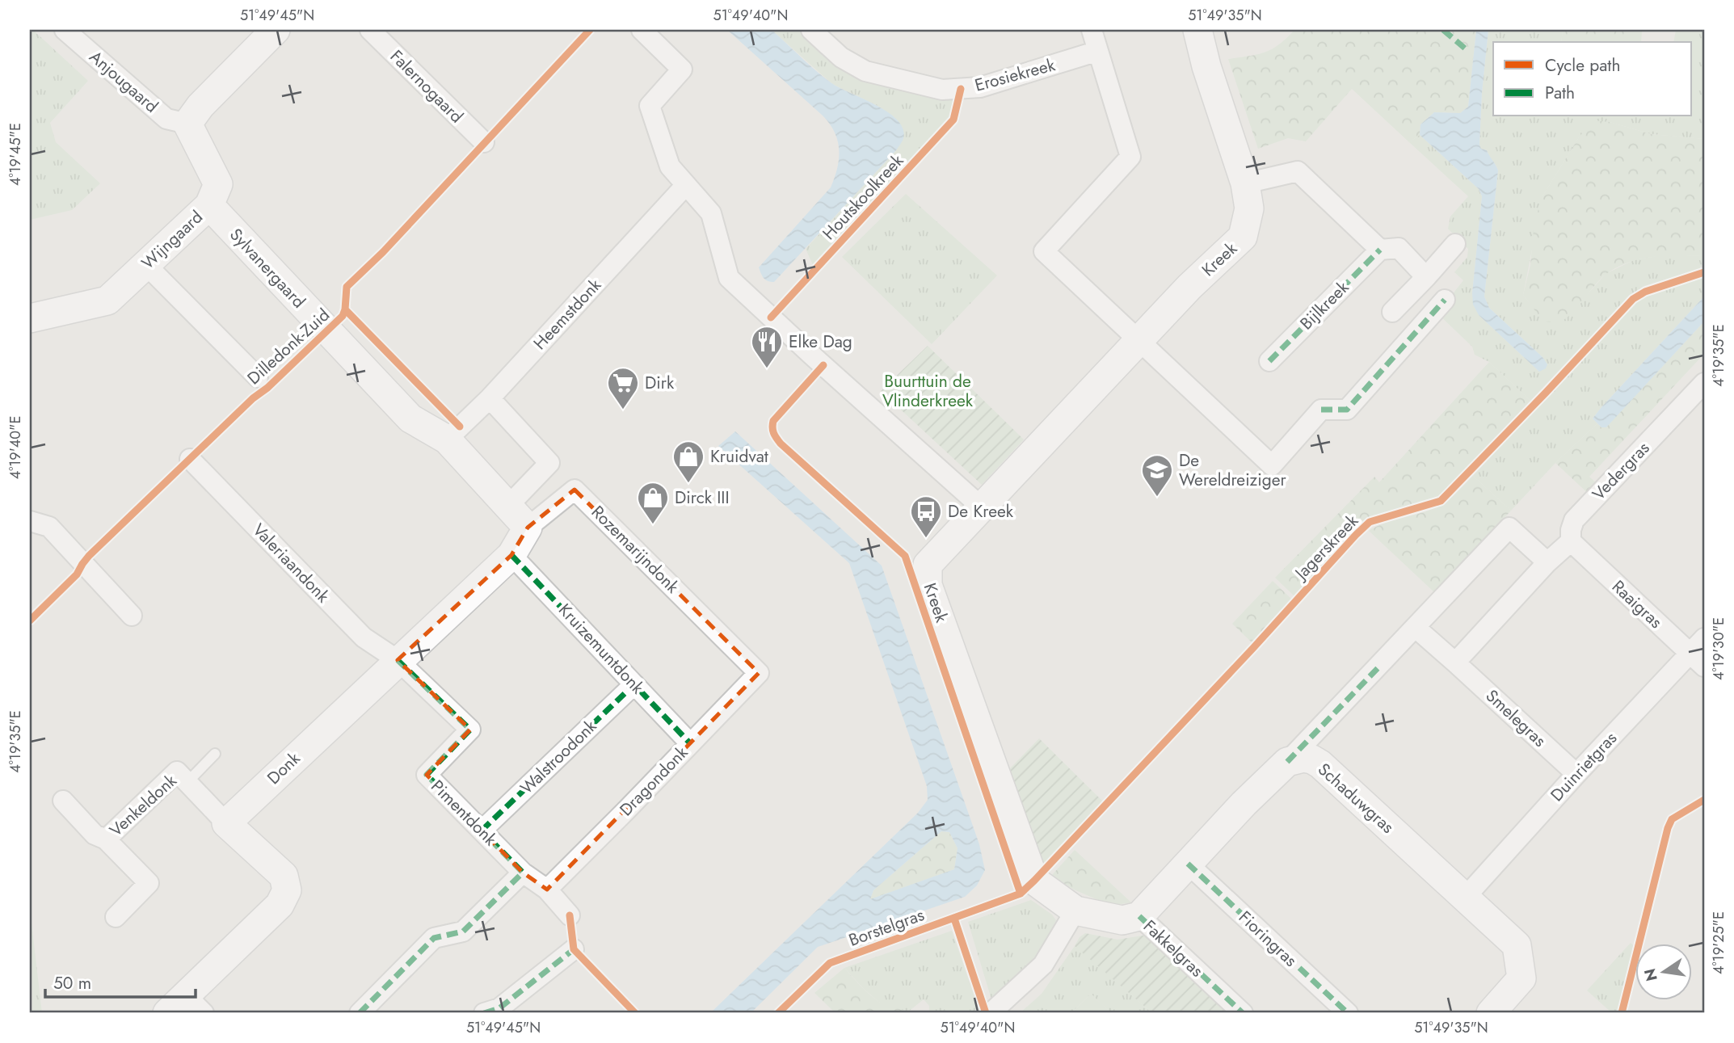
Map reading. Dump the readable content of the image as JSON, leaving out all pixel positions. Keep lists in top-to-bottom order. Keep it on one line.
{"streets":{"street":["Erosiekreek","Anjougaard","Falernogaard","Wijngaard","Kreek","Sylvanergaard","Bijlkreek","Heemstdonk","Vedergras","Rozemarijndonk","Valeriaandonk","Raaigras","Kruizemuntdonk","Smelegras","Walstroodonk","Duinrietgras","Donk","Dragondonk","Schaduwgras","Venkeldonk","Pimentdonk","Fioringras","Fakkelgras"],"cycle path":["Houtskoolkreek","Dilledonk-Zuid","Jagerskreek","Borstelgras"]},"crossings":[["Anjougaard","Wijngaard"],["Wijngaard","Sylvanergaard"],["Kreek","Fakkelgras"],["Sylvanergaard","Heemstdonk"],["Vedergras","Raaigras"],["Rozemarijndonk","Donk"],["Rozemarijndonk","Dragondonk"],["Valeriaandonk","Donk"],["Valeriaandonk","Pimentdonk"],["Raaigras","Duinrietgras"],["Kruizemuntdonk","Walstroodonk"],["Kruizemuntdonk","Donk"],["Kruizemuntdonk","Dragondonk"],["Smelegras","Duinrietgras"],["Walstroodonk","Pimentdonk"],["Duinrietgras","Schaduwgras"],["Donk","Venkeldonk"],["Donk","Pimentdonk"],["Dragondonk","Pimentdonk"]],"parks":["Buurttuin de Vlinderkreek"],"places":{"restaurant":["Elke Dag"],"supermarket":["Dirk"],"shop":["Kruidvat","Dirck III"],"school or university":["De Wereldreiziger"],"bus stop":["De Kreek"]},"legend":["Cycle path","Path"],"scale_bar":"50 m","north":"left","coordinates":["51°49'45\"N","51°49'40\"N","51°49'35\"N","4°19'45\"E","4°19'35\"E","4°19'40\"E","4°19'30\"E","4°19'25\"E"]}
